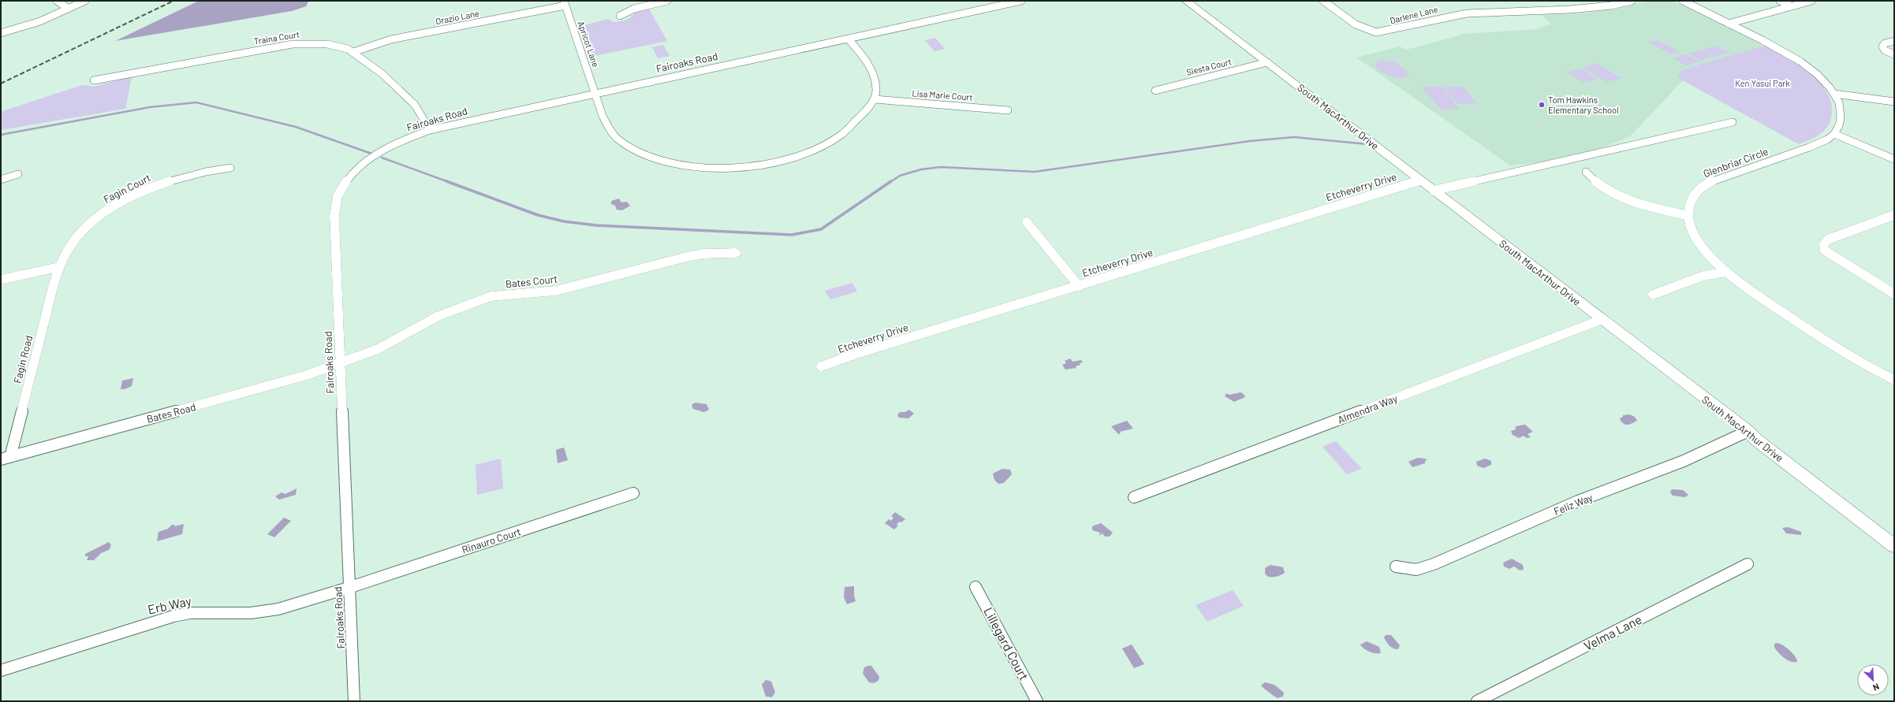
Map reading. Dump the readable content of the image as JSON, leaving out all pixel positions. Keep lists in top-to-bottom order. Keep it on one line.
{"streets":{"street":["Darlene Lane","Orazio Lane","Traina Court","Apricot Lane","Fairoaks Road","Siesta Court","Lisa Marie Court","South MacArthur Drive","Glenbriar Circle","Etcheverry Drive","Fagin Court","Bates Court","Fagin Road","Almendra Way","Bates Road","Feliz Way","Rinauro Court","Erb Way","Velma Lane","Lillegard Court"]},"crossings":[["Orazio Lane","Traina Court"],["Orazio Lane","Apricot Lane"],["Traina Court","Fairoaks Road"],["Apricot Lane","Fairoaks Road"],["Apricot Lane","Lisa Marie Court"],["Fairoaks Road","Bates Court"],["Fairoaks Road","Bates Road"],["Fairoaks Road","Rinauro Court"],["Fairoaks Road","Erb Way"],["Siesta Court","South MacArthur Drive"],["South MacArthur Drive","Etcheverry Drive"],["South MacArthur Drive","Almendra Way"],["South MacArthur Drive","Feliz Way"],["Fagin Court","Fagin Road"],["Bates Court","Bates Road"],["Fagin Road","Bates Road"],["Rinauro Court","Erb Way"]],"parks":["Ken Yasui Park"],"places":["Tom Hawkins Elementary School"],"north":"bottom right"}
